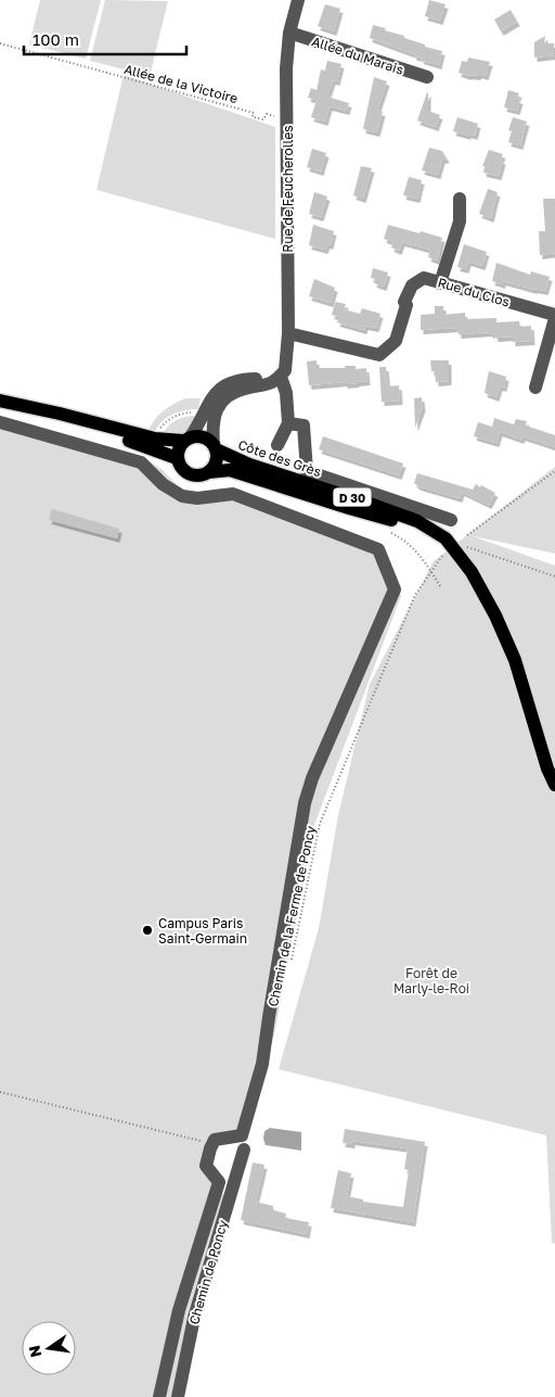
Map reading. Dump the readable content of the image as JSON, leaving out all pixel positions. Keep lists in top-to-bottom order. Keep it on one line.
{"streets":{"main road":["Côte des Grès","D 30"],"street":["Allée du Marais","Rue de Feucherolles","Rue du Clos","Chemin de Poncy"],"path":["Allée de la Victoire","Chemin de la Ferme de Poncy"]},"crossings":[["Allée du Marais","Rue de Feucherolles"],["Allée de la Victoire","Rue de Feucherolles"],["Rue de Feucherolles","Rue du Clos"],["Côte des Grès","Chemin de la Ferme de Poncy"]],"parks":["Forêt de Marly-le-Roi"],"places":["Campus Paris Saint-Germain"],"scale_bar":"100 m","north":"left"}
